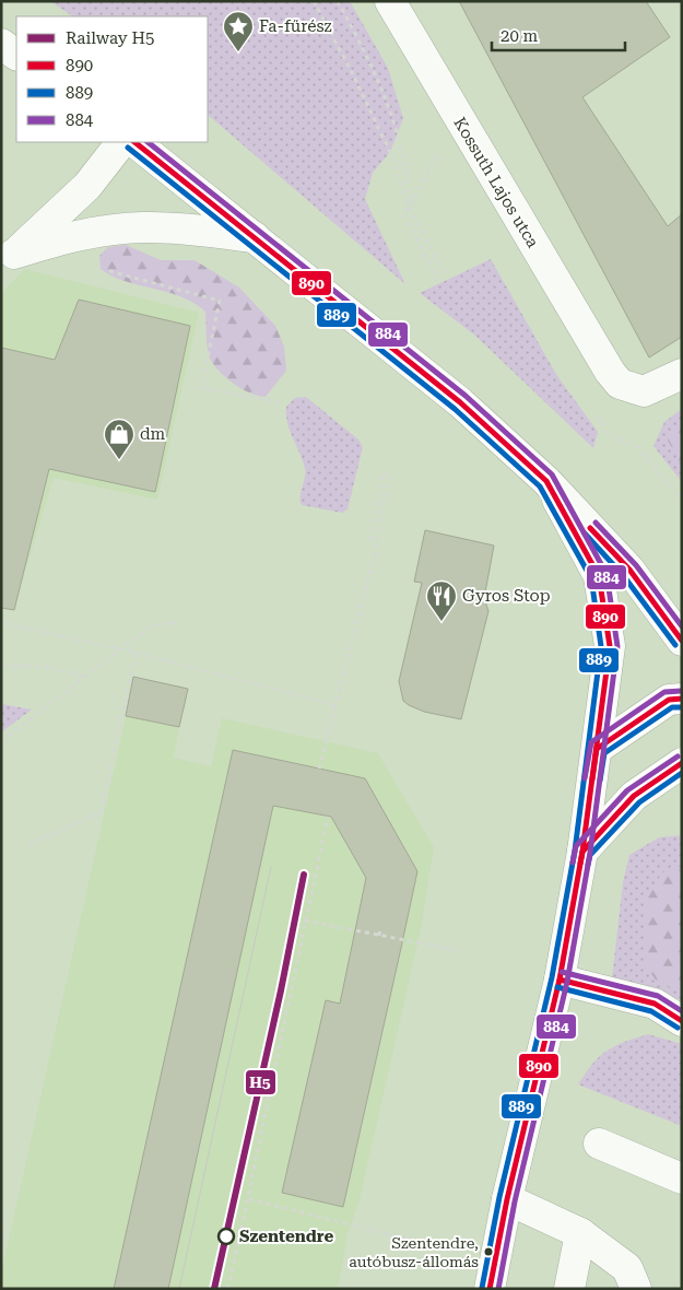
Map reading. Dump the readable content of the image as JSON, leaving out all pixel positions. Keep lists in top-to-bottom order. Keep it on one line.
{"streets":{"street":["Kossuth Lajos utca"]},"places":{"place":["Fa-fűrész"],"shop":["dm"],"restaurant":["Gyros Stop"],"other":["Szentendre","Szentendre, autóbusz-állomás"]},"lines":["transit line 890","transit line 884","transit line 889","rail line H5"],"legend":["Railway H5","890","889","884"],"scale_bar":"20 m"}
